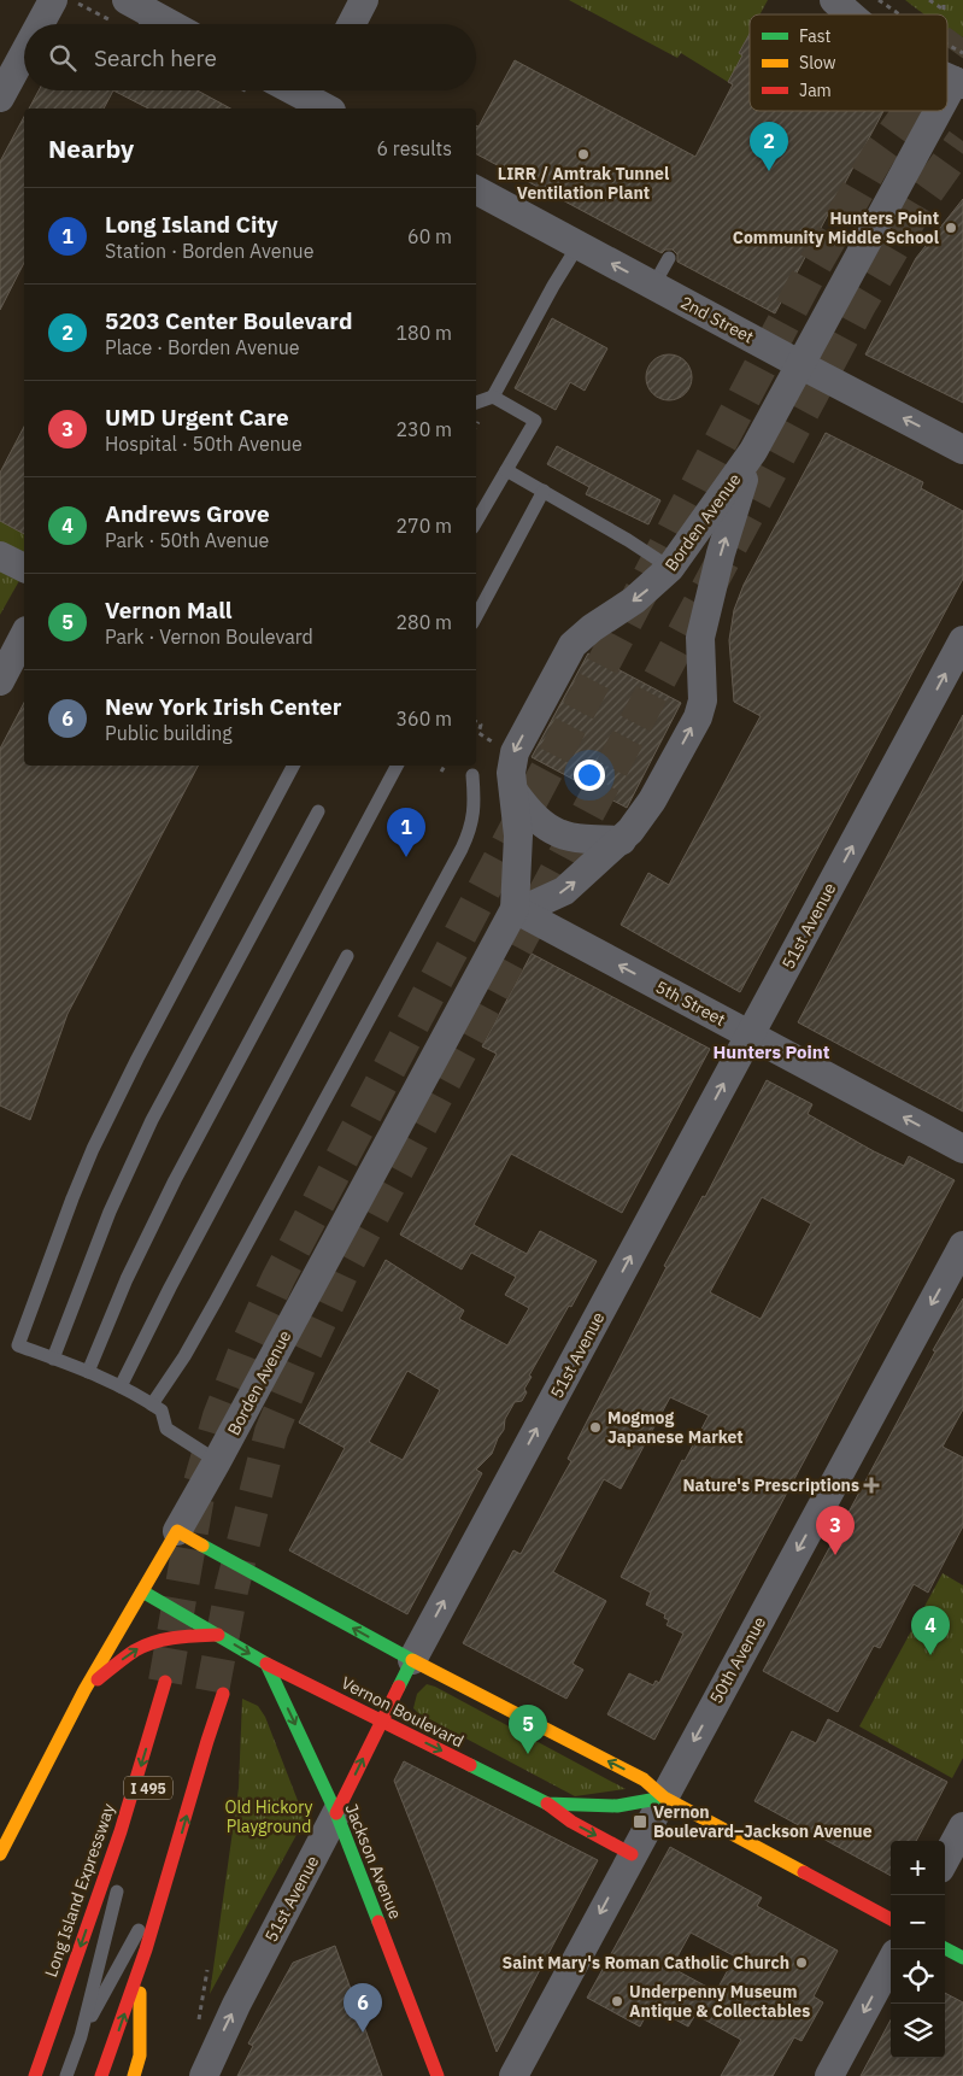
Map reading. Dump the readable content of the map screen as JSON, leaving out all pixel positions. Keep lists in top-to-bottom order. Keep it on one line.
{"streets":{"main road":["Borden Avenue","51st Avenue","Vernon Boulevard","I 495","Jackson Avenue","Long Island Expressway"],"street":["2nd Street","5th Street","50th Avenue"]},"crossings":[["2nd Street","Borden Avenue"],["Borden Avenue","5th Street"],["Borden Avenue","Vernon Boulevard"],["51st Avenue","5th Street"],["51st Avenue","Vernon Boulevard"],["51st Avenue","Jackson Avenue"],["50th Avenue","Vernon Boulevard"],["Vernon Boulevard","Jackson Avenue"]],"one_way":["2nd Street","51st Avenue","5th Street","50th Avenue","Jackson Avenue"],"districts":["Hunters Point"],"parks":["Old Hickory Playground"],"places":{"other":["LIRR / Amtrak Tunnel Ventilation Plant","Hunters Point Community Middle School","Mogmog Japanese Market","Saint Mary's Roman Catholic Church","Underpenny Museum Antique & Collectables"],"health":["Nature's Prescriptions"],"transit":["Vernon Boulevard–Jackson Avenue"]},"legend":["Fast","Slow","Jam"],"page":{"search":"Search here","heading":["Nearby","6 results"],"pins":["2","1","3","4","5","6"],"list":[{"mark":"1","name":"Long Island City","note":"Station · Borden Avenue","value":"60 m"},{"mark":"2","name":"5203 Center Boulevard","note":"Place · Borden Avenue","value":"180 m"},{"mark":"3","name":"UMD Urgent Care","note":"Hospital · 50th Avenue","value":"230 m"},{"mark":"4","name":"Andrews Grove","note":"Park · 50th Avenue","value":"270 m"},{"mark":"5","name":"Vernon Mall","note":"Park · Vernon Boulevard","value":"280 m"},{"mark":"6","name":"New York Irish Center","note":"Public building","value":"360 m"}],"map_buttons":["+","−"]}}
